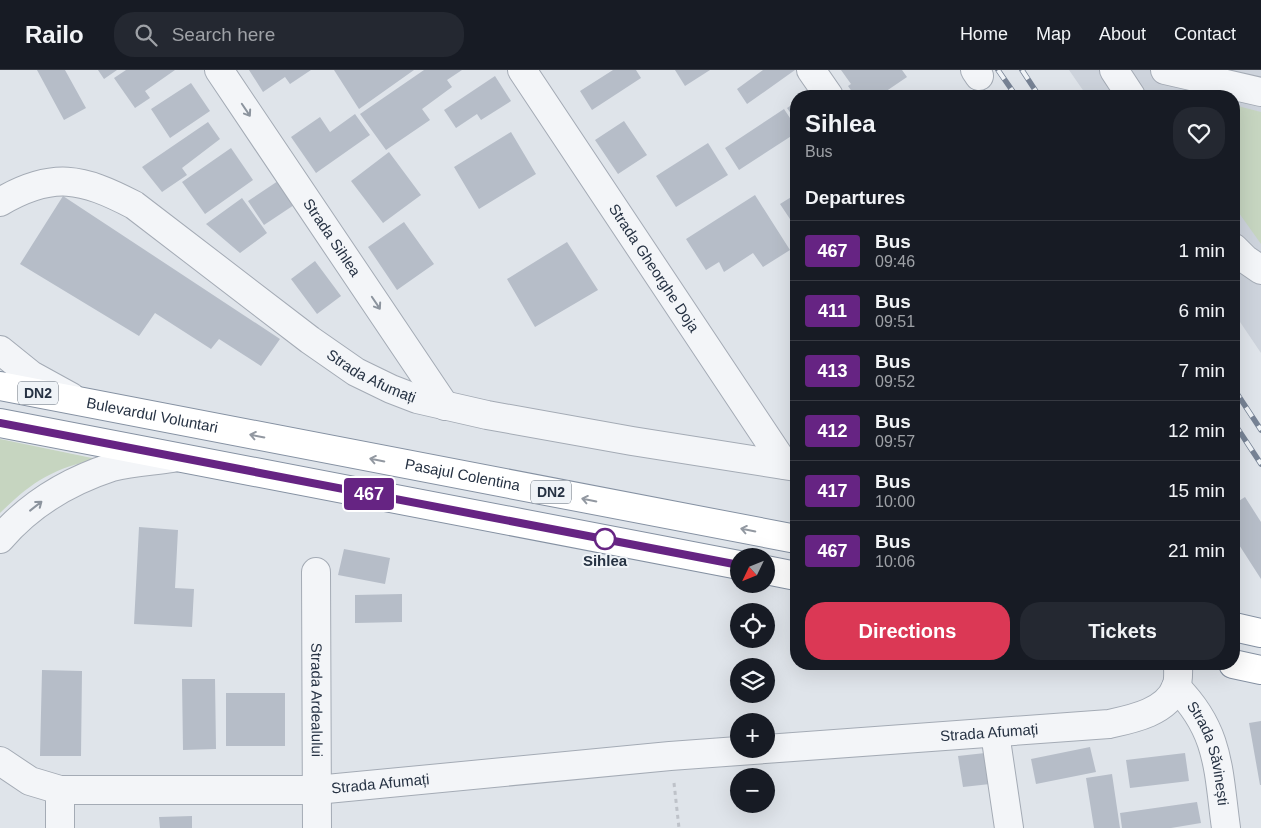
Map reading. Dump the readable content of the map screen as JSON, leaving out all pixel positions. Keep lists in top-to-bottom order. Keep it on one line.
{"streets":{"highway":["DN2","Bulevardul Voluntari","Pasajul Colentina"],"street":["Strada Sihlea","Strada Gheorghe Doja","Strada Afumați","Strada Ardealului","Strada Săvinești"]},"crossings":[["Strada Sihlea","Strada Afumați"],["Strada Afumați","Strada Ardealului"],["Strada Afumați","Strada Săvinești"],["Bulevardul Voluntari","Pasajul Colentina"]],"one_way":["Strada Sihlea"],"places":["Sihlea"],"lines":["bus line 467"],"north":"bottom left","page":{"header":"Railo","search":"Search here","nav":["Home","Map","About","Contact"],"on_map":"467","heading":[["Sihlea","Bus"],"Departures"],"list":[{"mark":"467","name":"Bus","note":"09:46","value":"1 min"},{"mark":"411","name":"Bus","note":"09:51","value":"6 min"},{"mark":"413","name":"Bus","note":"09:52","value":"7 min"},{"mark":"412","name":"Bus","note":"09:57","value":"12 min"},{"mark":"417","name":"Bus","note":"10:00","value":"15 min"},{"mark":"467","name":"Bus","note":"10:06","value":"21 min"}],"map_buttons":["+","−"],"buttons":["Directions","Tickets"]}}
